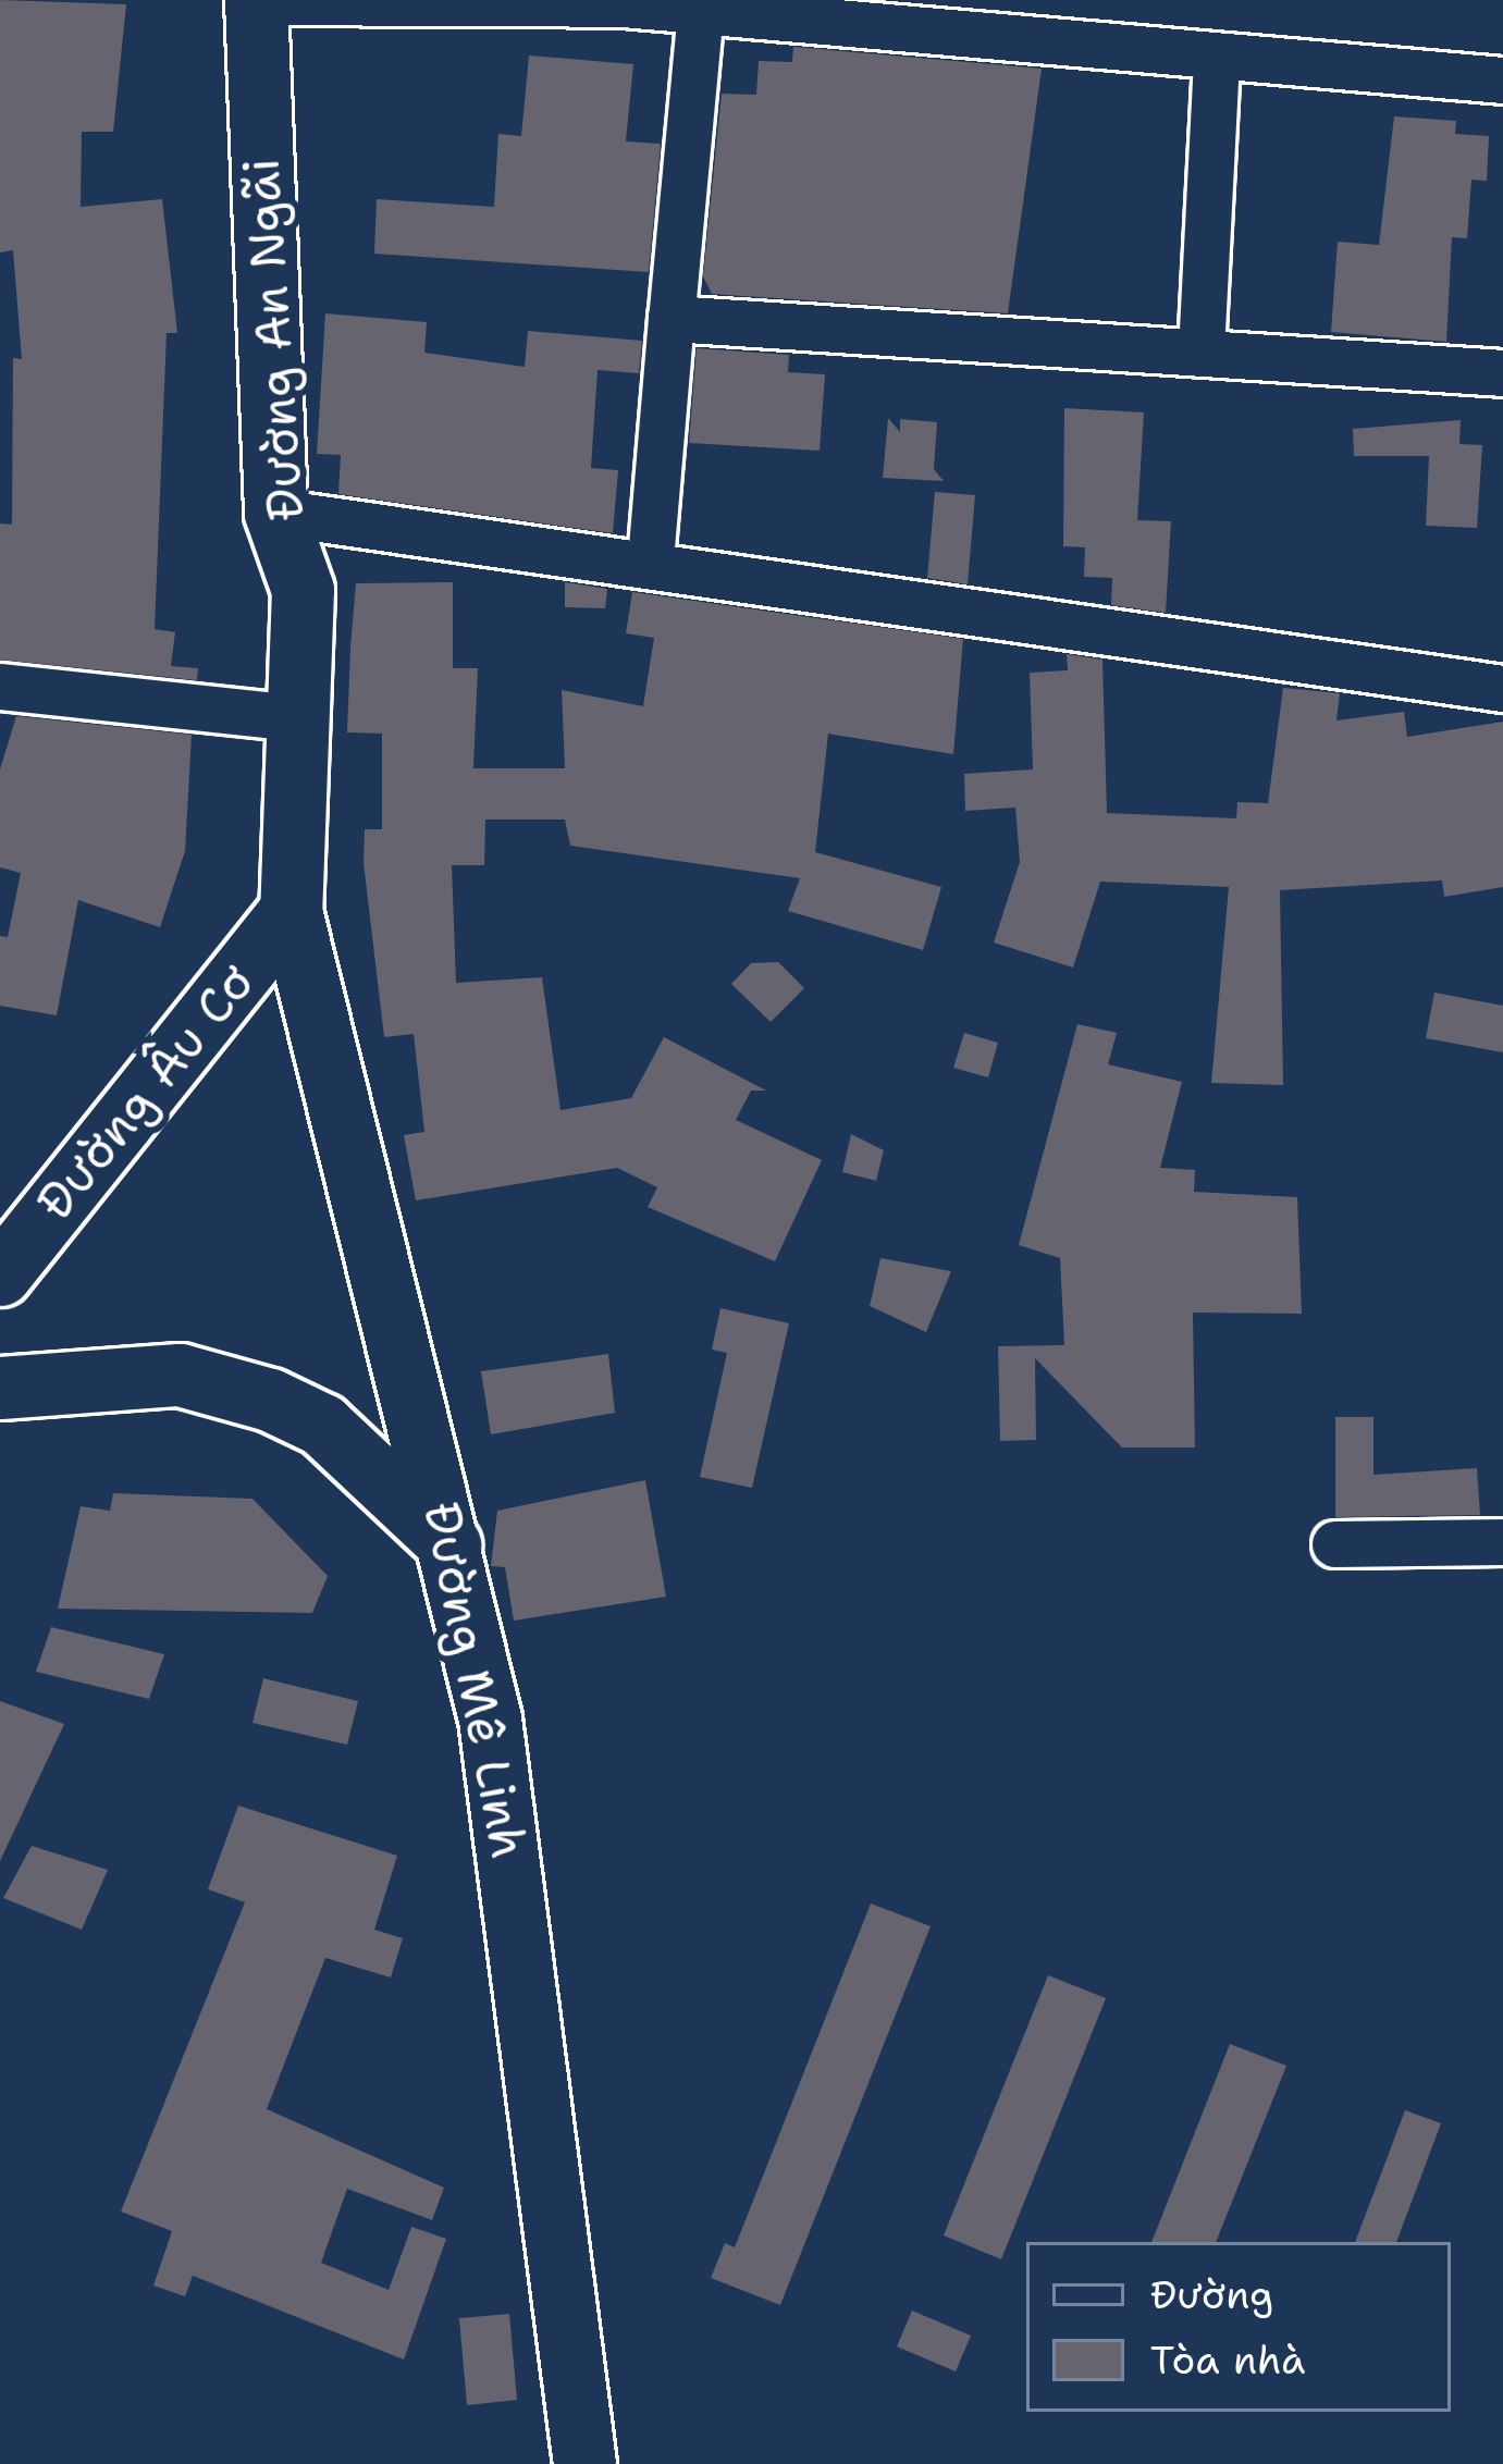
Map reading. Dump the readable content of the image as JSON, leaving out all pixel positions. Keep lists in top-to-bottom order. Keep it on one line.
{"streets":{"main road":["Đường An Ngãi","Đường Âu Cơ","Đường Mê Linh"]},"crossings":[["Đường An Ngãi","Đường Âu Cơ"],["Đường An Ngãi","Đường Mê Linh"],["Đường Âu Cơ","Đường Mê Linh"]],"legend":["Đường","Tòa nhà"]}
